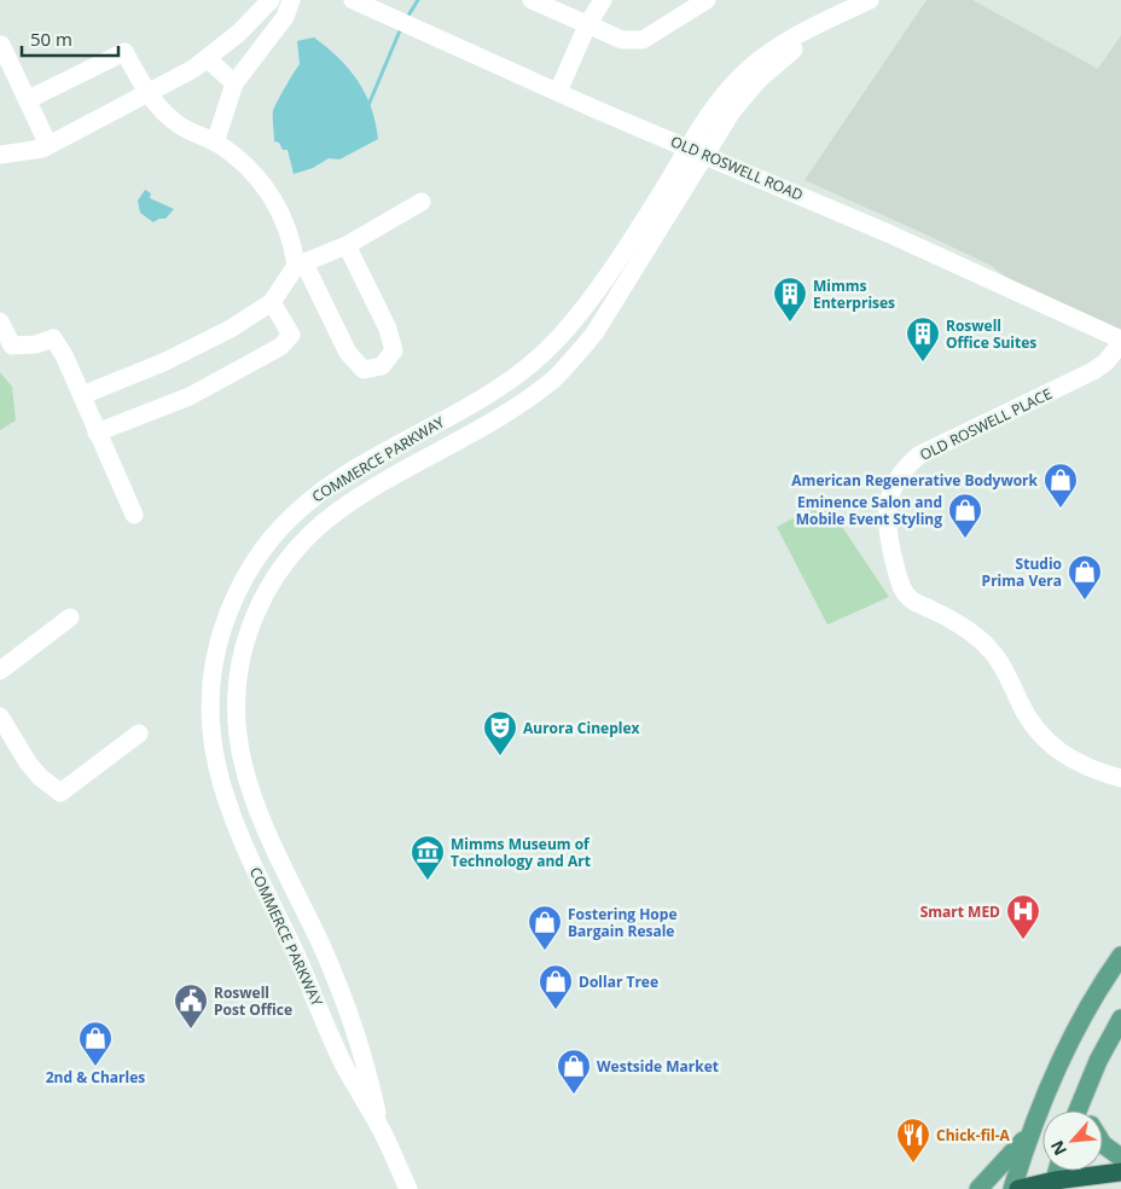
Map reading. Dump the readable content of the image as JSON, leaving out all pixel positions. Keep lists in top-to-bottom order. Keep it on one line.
{"streets":{"street":["OLD ROSWELL ROAD","OLD ROSWELL PLACE","COMMERCE PARKWAY"]},"crossings":[["OLD ROSWELL ROAD","OLD ROSWELL PLACE"],["OLD ROSWELL ROAD","COMMERCE PARKWAY"]],"places":{"building":["Mimms Enterprises","Roswell Office Suites"],"shop":["American Regenerative Bodywork","Eminence Salon and Mobile Event Styling","Studio Prima Vera","Fostering Hope Bargain Resale","Dollar Tree","2nd & Charles","Westside Market"],"theatre":["Aurora Cineplex"],"museum":["Mimms Museum of Technology and Art"],"hospital":["Smart MED"],"public building":["Roswell Post Office"],"restaurant":["Chick-fil-A"]},"scale_bar":"50 m","north":"bottom left"}
